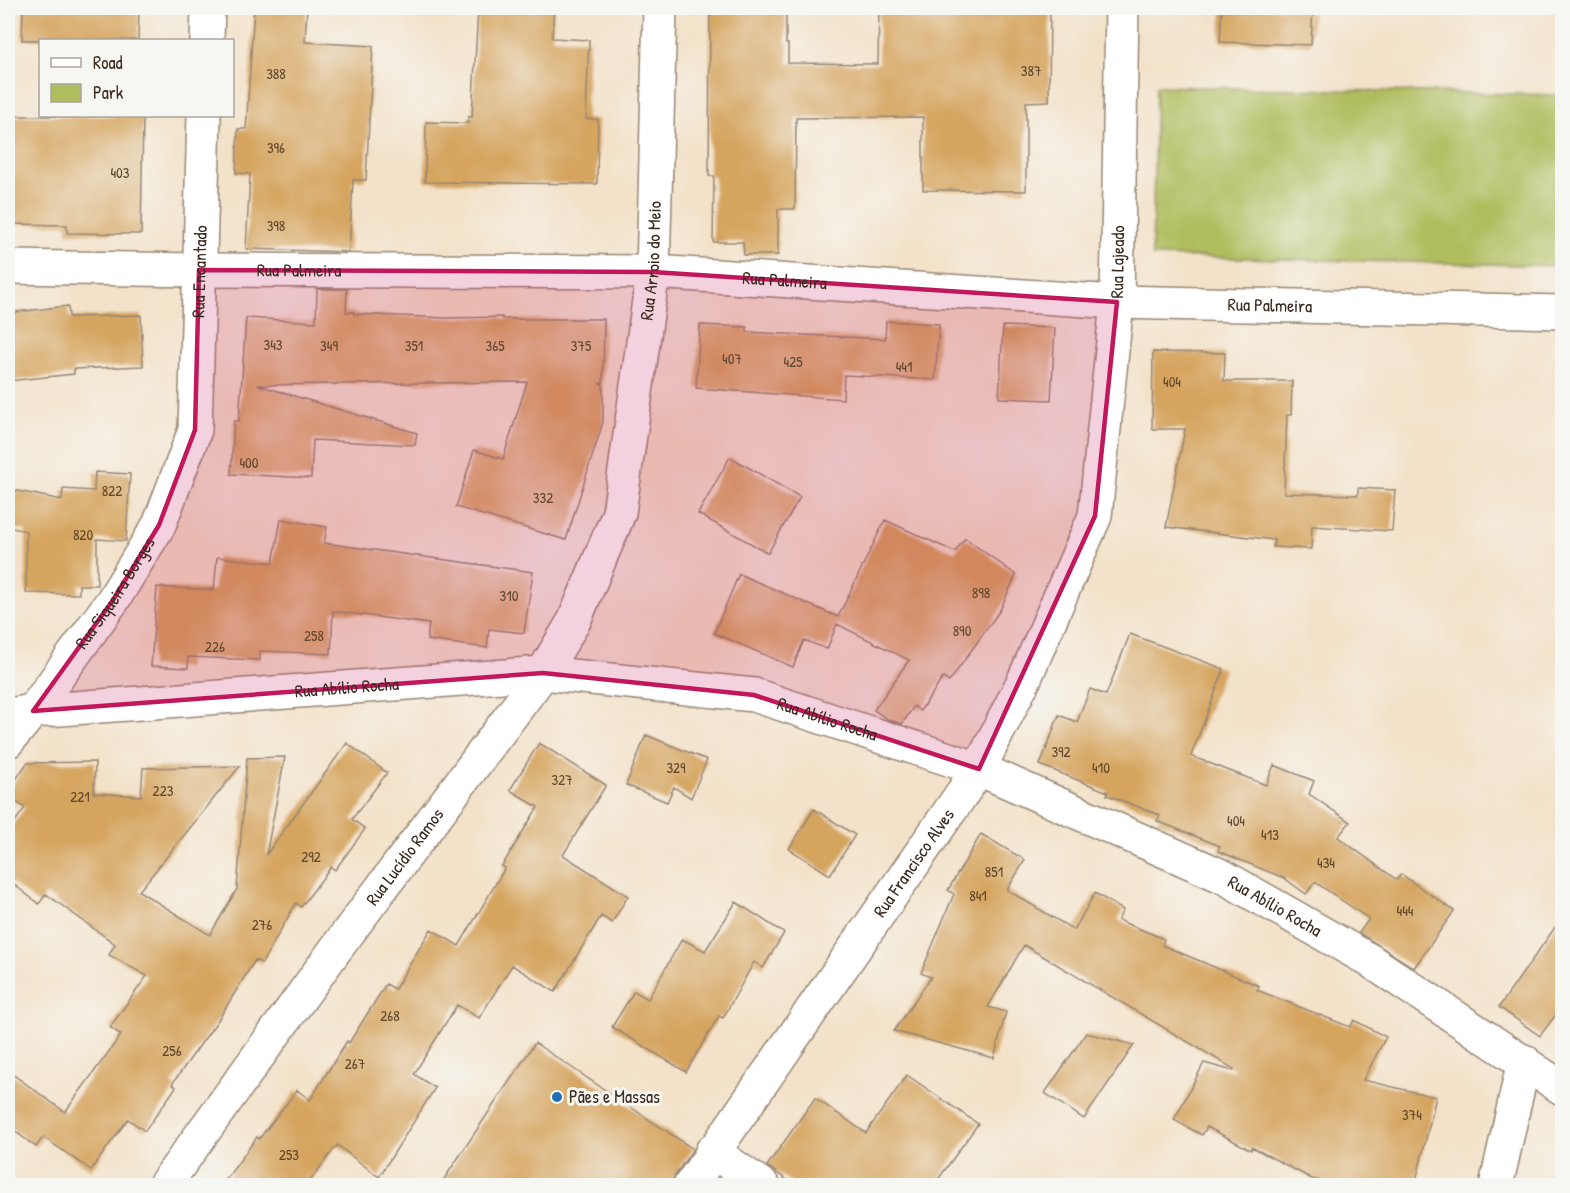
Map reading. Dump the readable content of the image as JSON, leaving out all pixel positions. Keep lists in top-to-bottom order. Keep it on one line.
{"streets":{"street":["Rua Arroio do Meio","Rua Lajeado","Rua Palmeira","Rua Encantado","Rua Siqueira Borges","Rua Abílio Rocha","Rua Lucídio Ramos","Rua Francisco Alves"]},"crossings":[["Rua Arroio do Meio","Rua Palmeira"],["Rua Arroio do Meio","Rua Lucídio Ramos"],["Rua Lajeado","Rua Palmeira"],["Rua Lajeado","Rua Francisco Alves"],["Rua Palmeira","Rua Encantado"],["Rua Encantado","Rua Siqueira Borges"],["Rua Siqueira Borges","Rua Abílio Rocha"],["Rua Abílio Rocha","Rua Lucídio Ramos"],["Rua Abílio Rocha","Rua Francisco Alves"]],"places":["Pães e Massas"],"house_numbers":["387","388","396","403","398","343","349","351","365","375","407","425","441","404","400","822","332","820","898","310","890","258","226","392","329","410","327","223","221","404","413","292","434","851","841","444","276","268","256","267","374","253"],"legend":["Road","Park"]}
